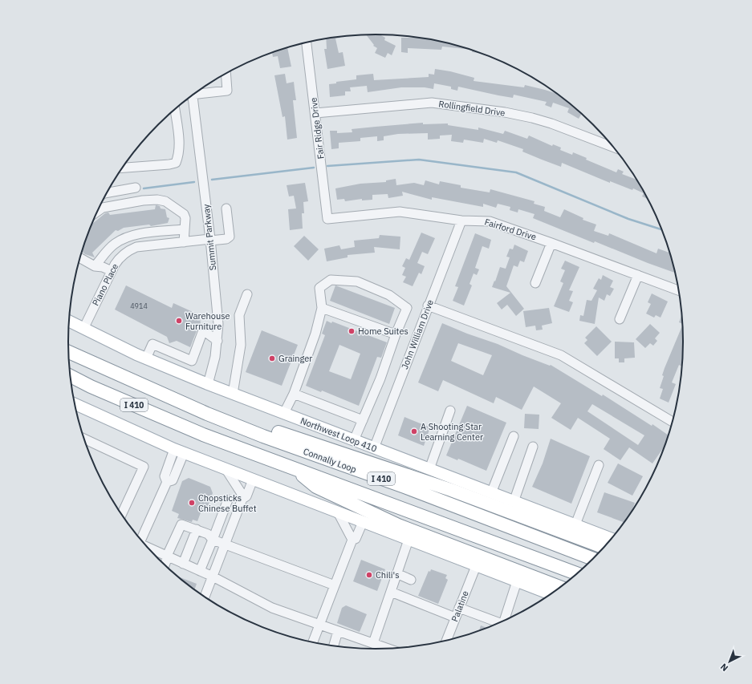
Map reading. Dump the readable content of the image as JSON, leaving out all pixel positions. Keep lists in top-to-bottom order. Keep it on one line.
{"streets":{"highway":["I 410","Connally Loop"],"main road":["Northwest Loop 410"],"street":["Rollingfield Drive","Fair Ridge Drive","Fairford Drive","Summit Parkway","Piano Place","John William Drive","Palatine"]},"crossings":[["Rollingfield Drive","Fair Ridge Drive"],["Fair Ridge Drive","Fairford Drive"],["Fairford Drive","John William Drive"],["Summit Parkway","Piano Place"],["Summit Parkway","Northwest Loop 410"],["Piano Place","Northwest Loop 410"],["John William Drive","Northwest Loop 410"]],"places":["Warehouse Furniture","Home Suites","Grainger","A Shooting Star Learning Center","Chopsticks Chinese Buffet","Chili's"],"house_numbers":["4914"],"north":"bottom left"}
